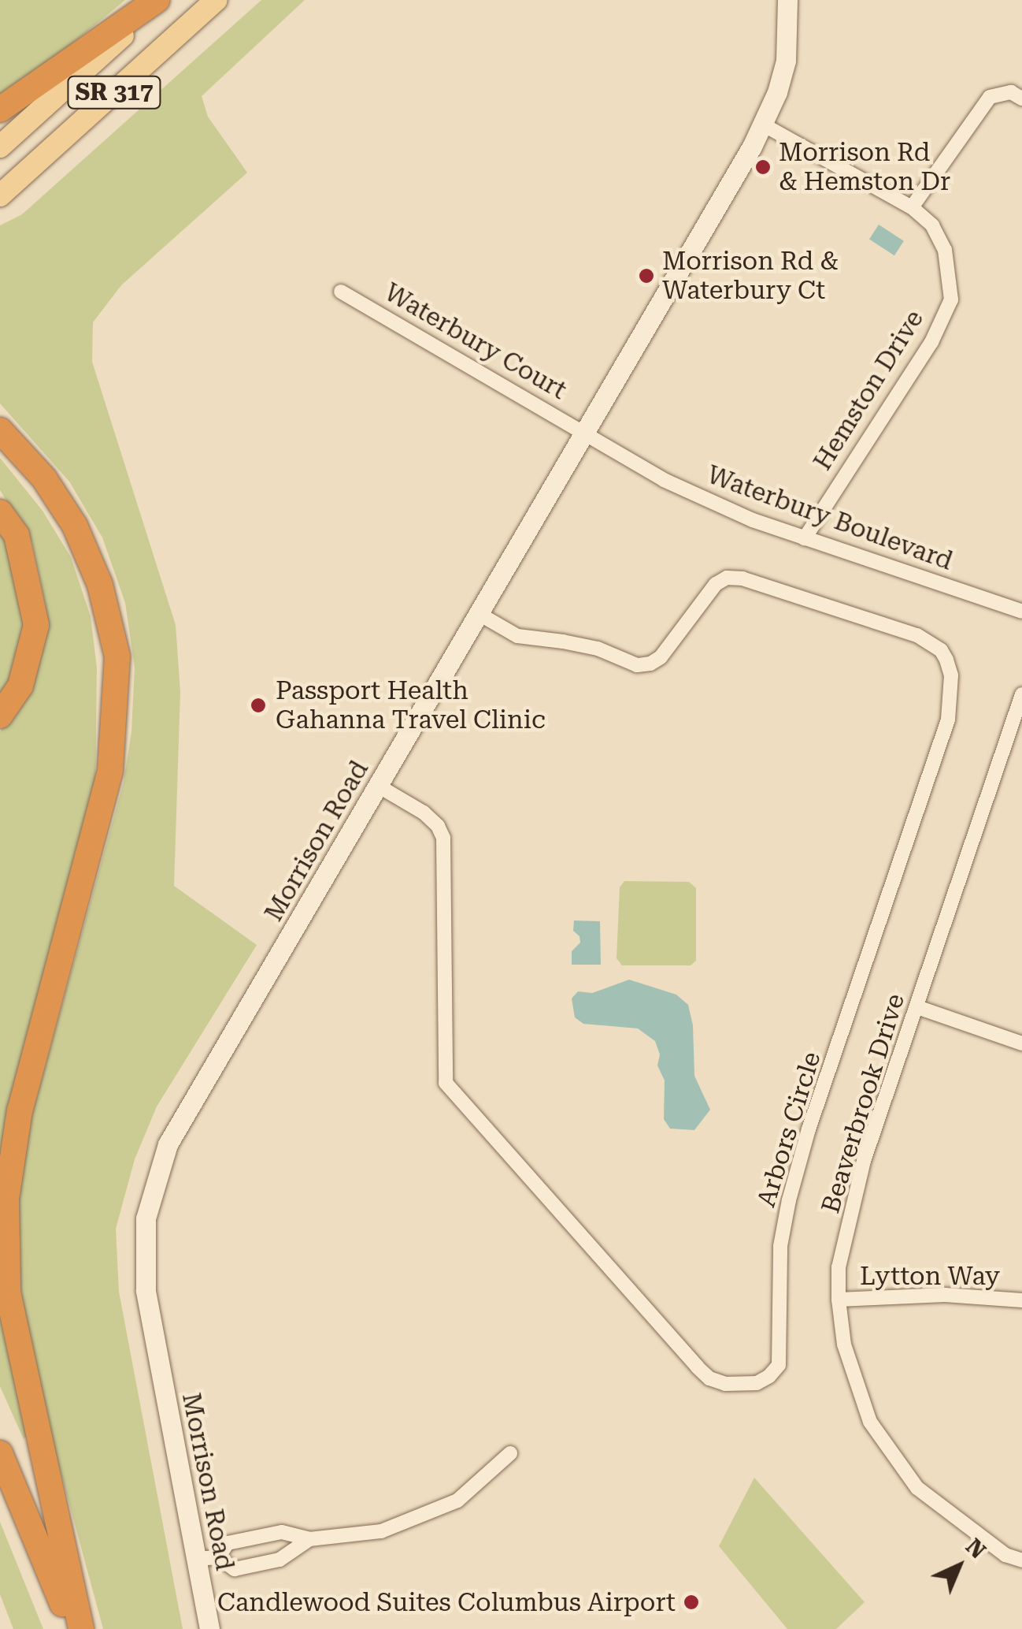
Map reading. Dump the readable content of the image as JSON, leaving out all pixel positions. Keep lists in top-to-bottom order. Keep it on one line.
{"streets":{"main road":["SR 317","Morrison Road"],"street":["Waterbury Court","Hemston Drive","Waterbury Boulevard","Beaverbrook Drive","Arbors Circle","Lytton Way"]},"crossings":[["Waterbury Court","Waterbury Boulevard"],["Waterbury Court","Morrison Road"],["Hemston Drive","Waterbury Boulevard"],["Hemston Drive","Morrison Road"],["Waterbury Boulevard","Morrison Road"],["Morrison Road","Arbors Circle"],["Beaverbrook Drive","Lytton Way"]],"places":["Morrison Rd & Hemston Dr","Morrison Rd & Waterbury Ct","Passport Health Gahanna Travel Clinic","Candlewood Suites Columbus Airport"],"north":"top right"}
